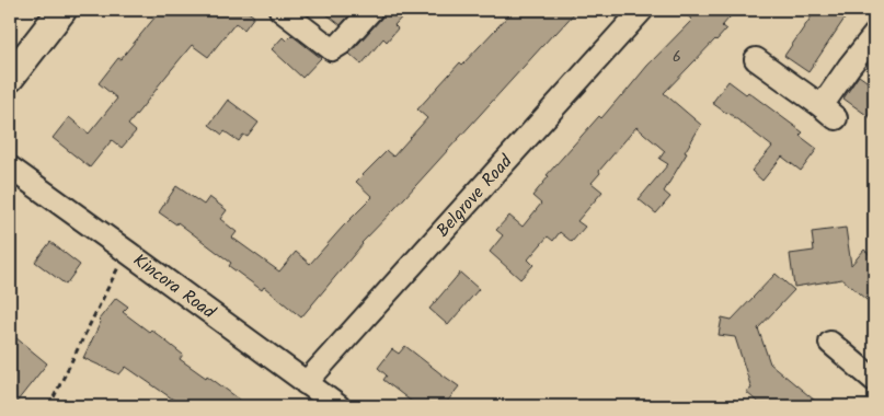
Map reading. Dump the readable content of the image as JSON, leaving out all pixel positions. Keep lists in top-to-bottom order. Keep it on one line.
{"streets":{"street":["Belgrove Road","Kincora Road"]},"crossings":[["Belgrove Road","Kincora Road"]],"house_numbers":["6"]}
